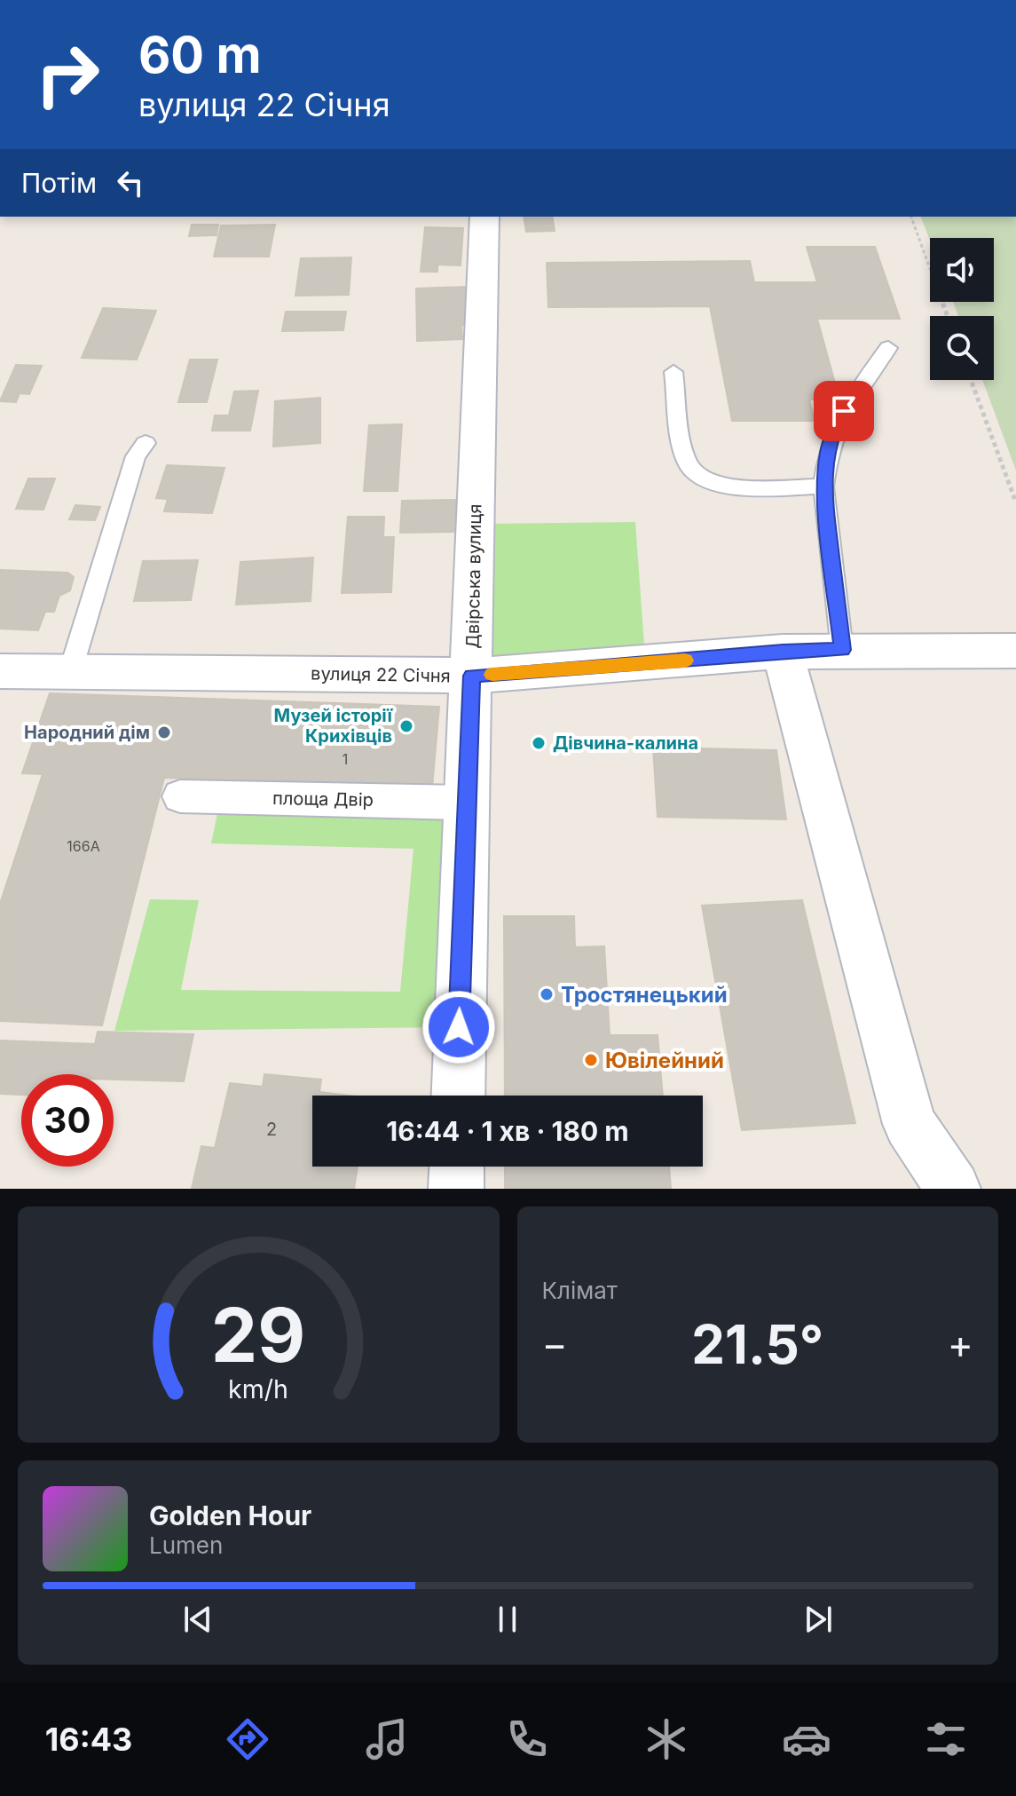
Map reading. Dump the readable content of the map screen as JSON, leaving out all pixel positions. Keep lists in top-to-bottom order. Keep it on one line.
{"streets":{"street":["Двірська вулиця","вулиця 22 Січня","площа Двір"]},"crossings":[["Двірська вулиця","вулиця 22 Січня"],["Двірська вулиця","площа Двір"]],"places":["Музей історії Крихівців","Народний дім","Дівчина-калина","Тростянецький","Ювілейний"],"house_numbers":["1","166А","2"],"page":{"turn":["60 m","вулиця 22 Січня"],"then":"Потім","limit":"30","trip":"16:44 · 1 хв · 180 m","tile":"Клімат","heat":["−","21.5°","+"],"song":["Golden Hour","Lumen"],"tabs":"16:43","gauge":["29","km/h"]}}
